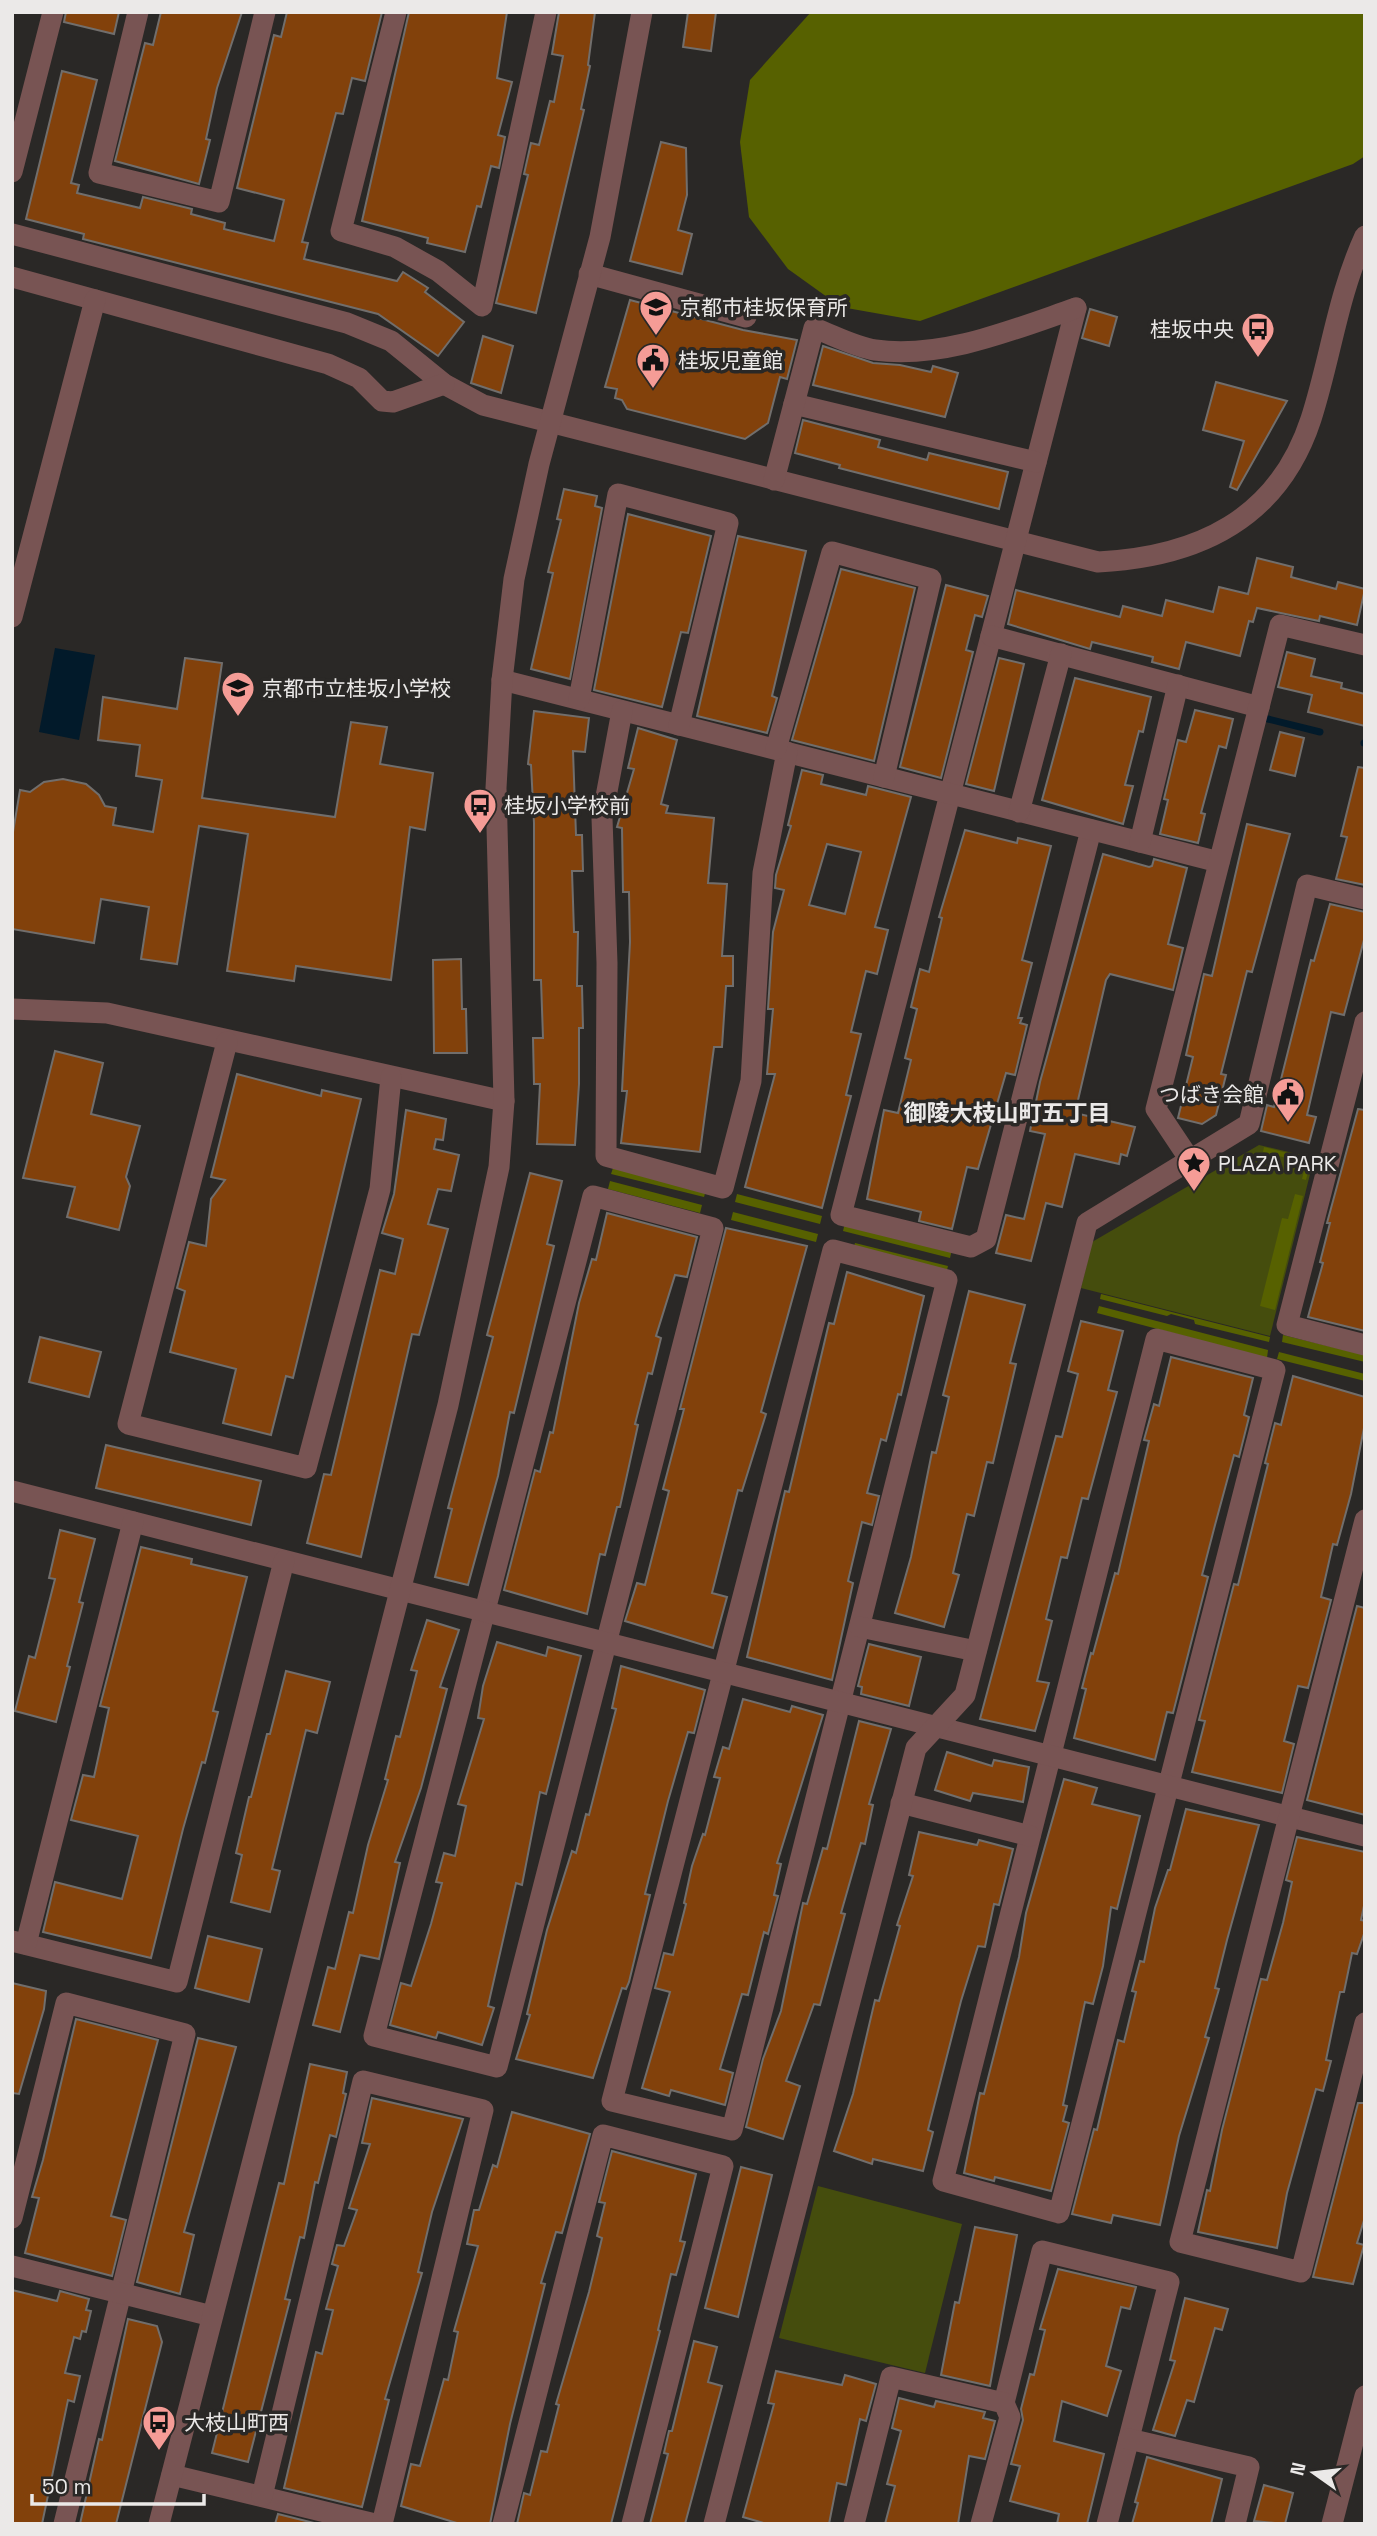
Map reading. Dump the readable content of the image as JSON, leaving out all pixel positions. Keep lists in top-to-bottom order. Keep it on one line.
{"districts":["御陵大枝山町五丁目"],"places":{"school or university":["京都市桂坂保育所","京都市立桂坂小学校"],"bus stop":["桂坂中央","桂坂小学校前","大枝山町西"],"public building":["桂坂児童館","つばき会館"],"place":["PLAZA PARK"]},"scale_bar":"50 m","north":"left"}
